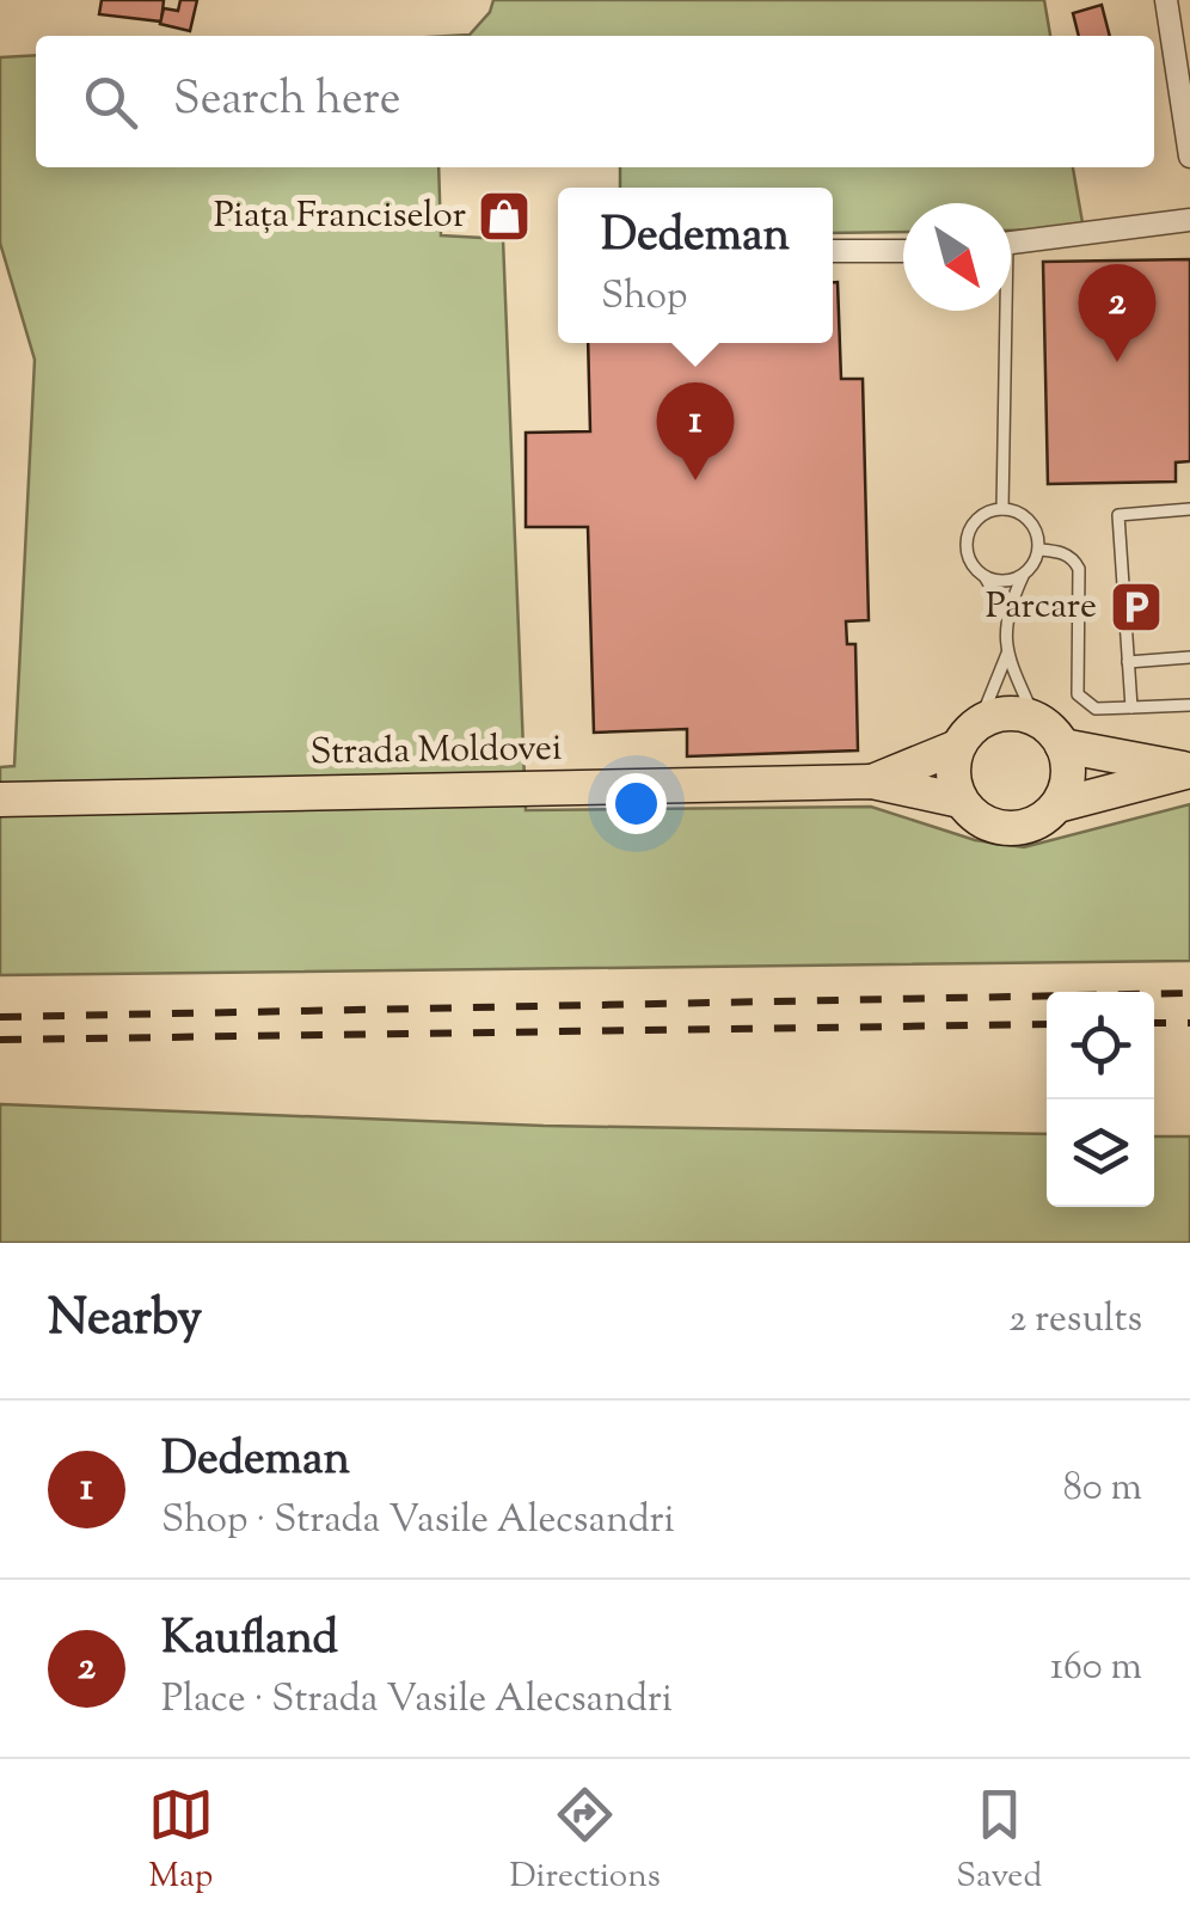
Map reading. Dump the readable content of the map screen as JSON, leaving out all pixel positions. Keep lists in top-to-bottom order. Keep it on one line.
{"streets":{"main road":["Strada Moldovei"]},"places":{"shop":["Piața Franciselor"],"parking":["Parcare"]},"north":"bottom right","page":{"search":"Search here","popup":["Dedeman","Shop"],"pins":["2","1"],"heading":["Nearby","2 results"],"list":[{"mark":"1","name":"Dedeman","note":"Shop · Strada Vasile Alecsandri","value":"80 m"},{"mark":"2","name":"Kaufland","note":"Place · Strada Vasile Alecsandri","value":"160 m"}],"nav":["Map","Directions","Saved"]}}
